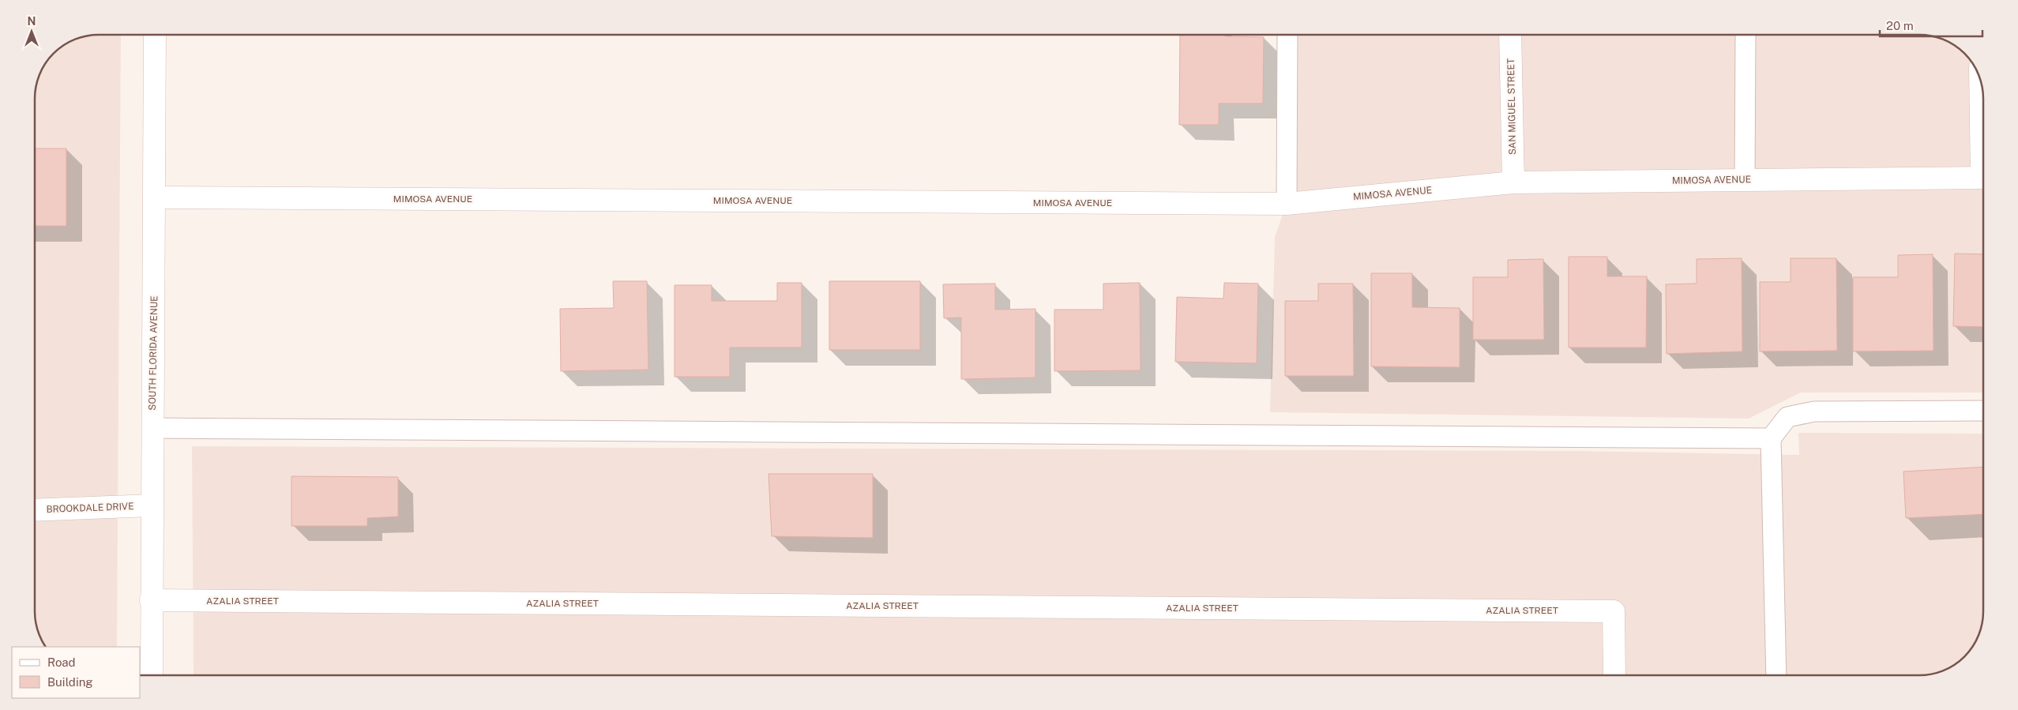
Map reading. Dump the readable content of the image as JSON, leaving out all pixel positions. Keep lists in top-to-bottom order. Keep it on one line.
{"streets":{"street":["SAN MIGUEL STREET","MIMOSA AVENUE","SOUTH FLORIDA AVENUE","BROOKDALE DRIVE","AZALIA STREET"]},"crossings":[["SAN MIGUEL STREET","MIMOSA AVENUE"],["MIMOSA AVENUE","SOUTH FLORIDA AVENUE"],["SOUTH FLORIDA AVENUE","BROOKDALE DRIVE"],["SOUTH FLORIDA AVENUE","AZALIA STREET"]],"legend":["Road","Building"],"scale_bar":"20 m","north":"top"}
